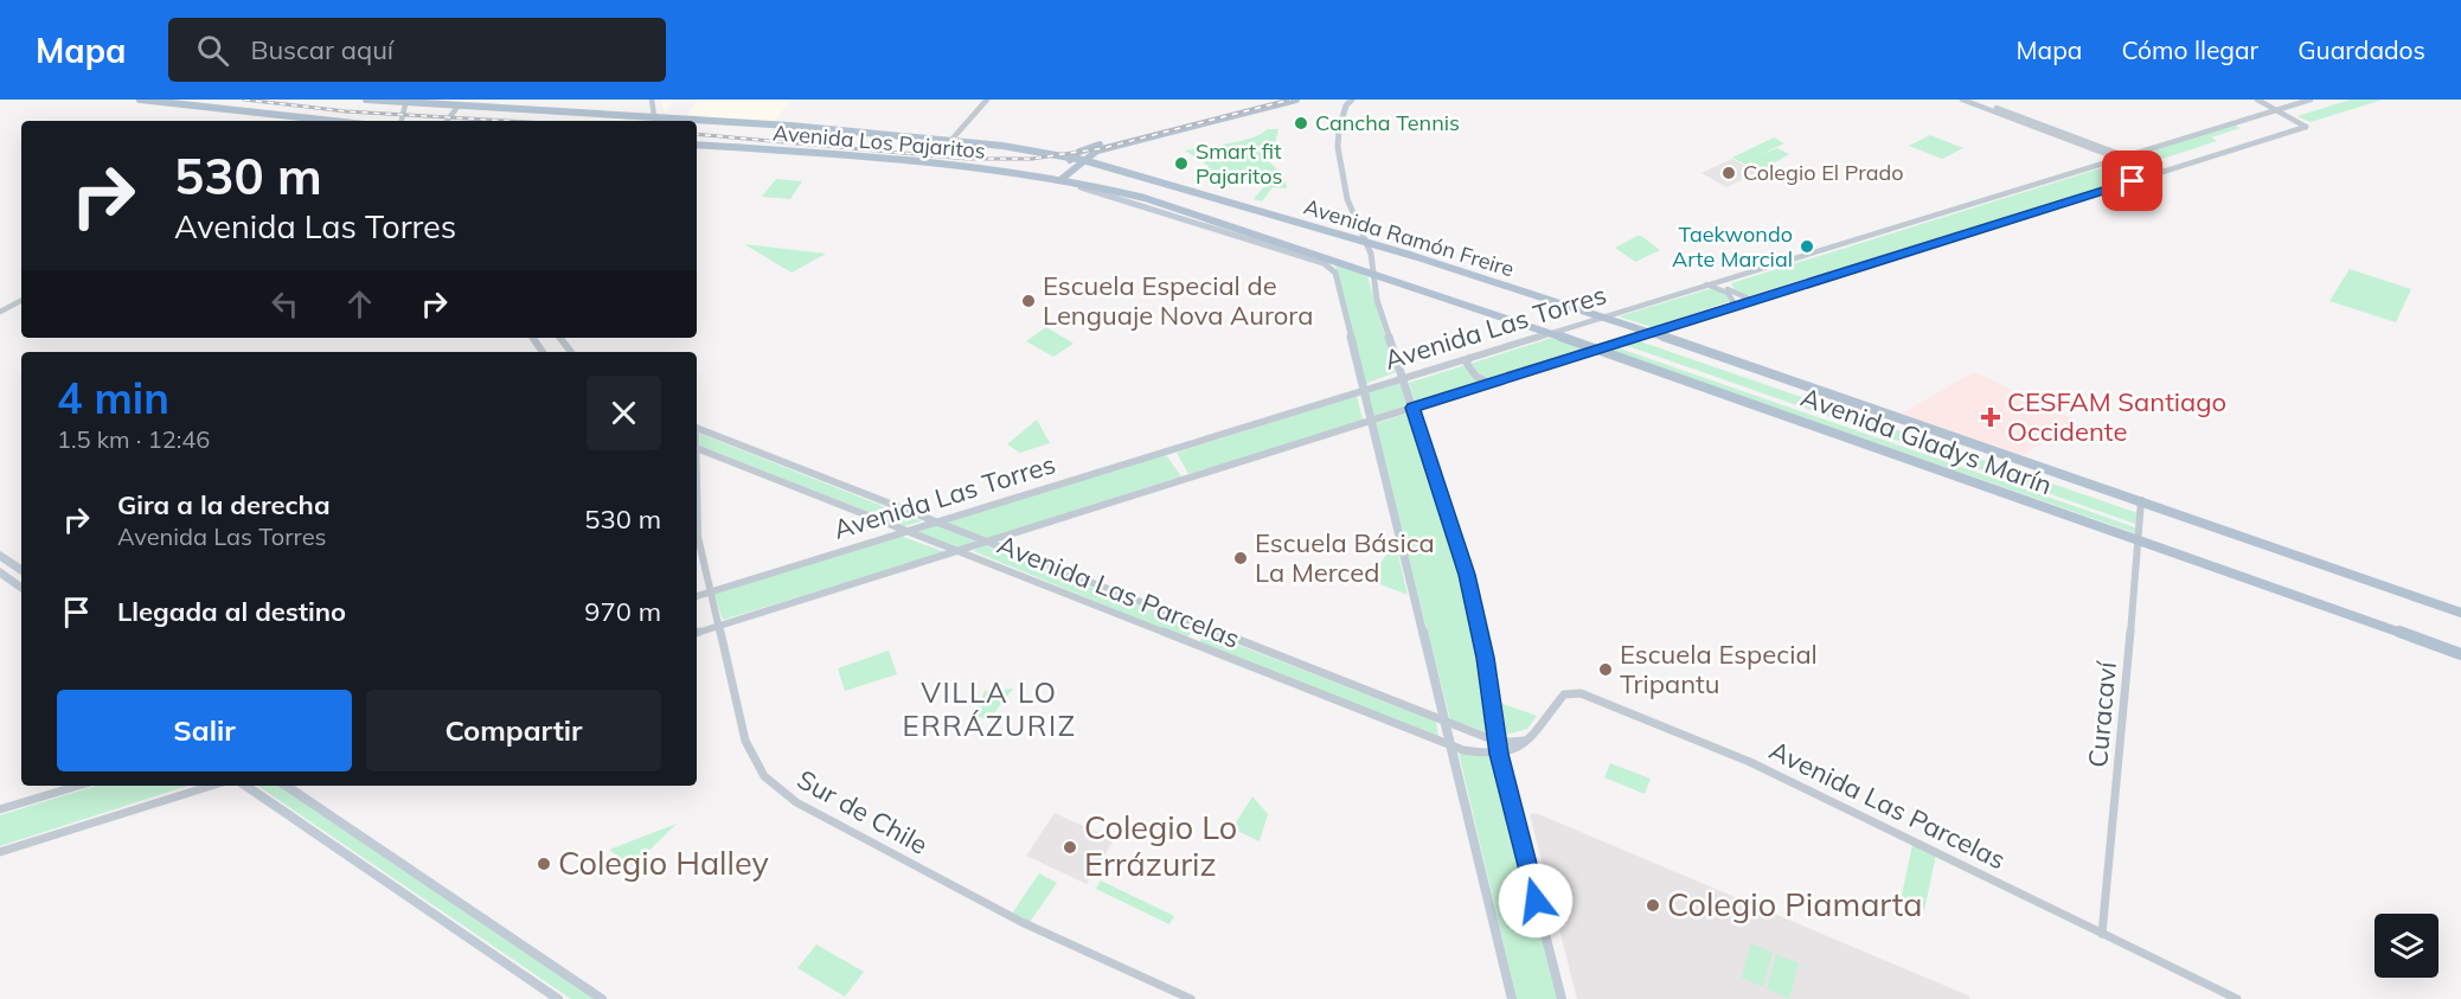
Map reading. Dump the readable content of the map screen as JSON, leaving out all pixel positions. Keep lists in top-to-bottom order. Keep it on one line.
{"streets":{"main road":["Avenida Los Pajaritos","Avenida Ramón Freire","Avenida Gladys Marín"],"street":["Avenida Las Torres","Avenida Las Parcelas","Curacaví","Sur de Chile"]},"crossings":[["Avenida Los Pajaritos","Avenida Ramón Freire"],["Avenida Los Pajaritos","Avenida Las Torres"],["Avenida Los Pajaritos","Avenida Gladys Marín"],["Avenida Ramón Freire","Avenida Las Torres"],["Avenida Ramón Freire","Avenida Gladys Marín"],["Avenida Las Torres","Avenida Gladys Marín"],["Avenida Las Torres","Avenida Las Parcelas"],["Avenida Las Torres","Sur de Chile"],["Avenida Gladys Marín","Curacaví"],["Avenida Las Parcelas","Curacaví"]],"districts":["VILLA LO ERRÁZURIZ"],"places":{"other":["Cancha Tennis","Smart fit Pajaritos","Colegio El Prado","Taekwondo Arte Marcial","Escuela Especial de Lenguaje Nova Aurora","Escuela Básica La Merced","Escuela Especial Tripantu","Colegio Lo Errázuriz","Colegio Halley","Colegio Piamarta"],"health":["CESFAM Santiago Occidente"]},"page":{"header":"Mapa","search":"Buscar aquí","nav":["Mapa","Cómo llegar","Guardados"],"turn":["530 m","Avenida Las Torres"],"heading":["4 min","1.5 km · 12:46"],"list":[{"name":"Gira a la derecha","note":"Avenida Las Torres","value":"530 m"},{"name":"Llegada al destino","value":"970 m"}],"buttons":["Salir","Compartir"]}}
